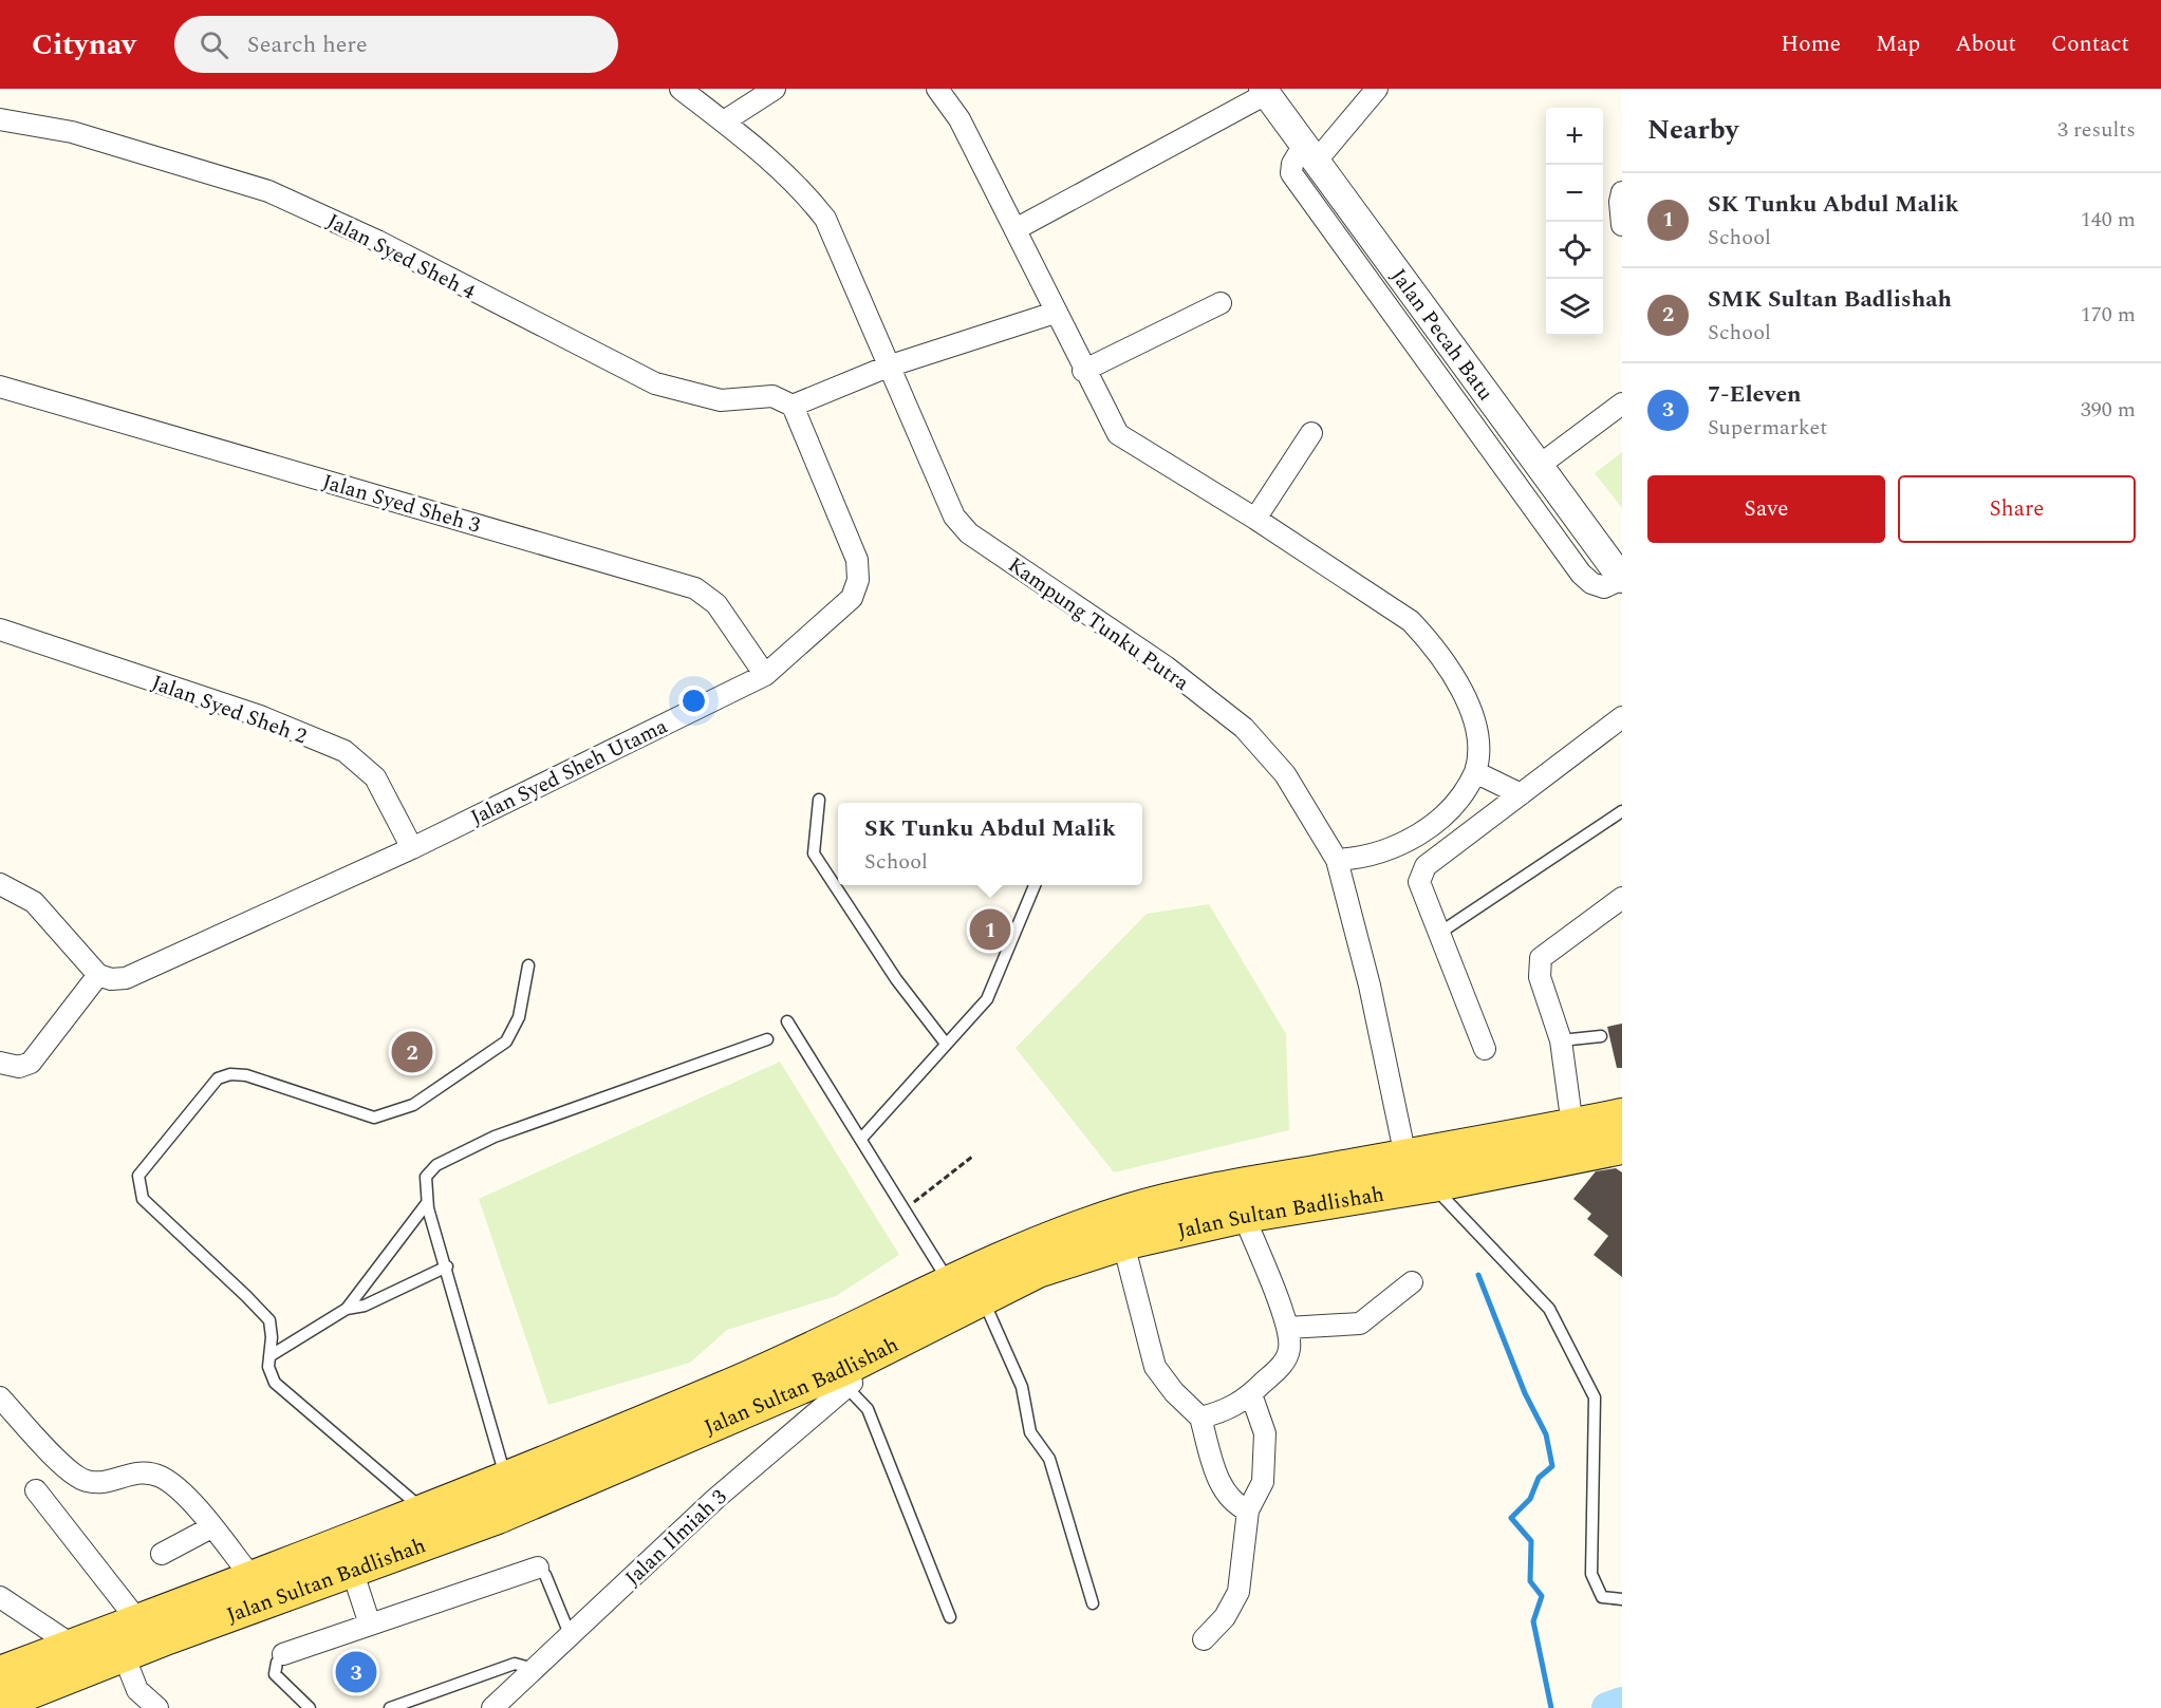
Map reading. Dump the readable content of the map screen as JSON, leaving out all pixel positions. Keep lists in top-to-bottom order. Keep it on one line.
{"streets":{"main road":["Jalan Sultan Badlishah"],"street":["Jalan Syed Sheh 4","Jalan Pecah Batu","Jalan Syed Sheh 3","Kampung Tunku Putra","Jalan Syed Sheh 2","Jalan Syed Sheh Utama","Jalan Ilmiah 3"]},"crossings":[["Jalan Syed Sheh 4","Jalan Syed Sheh Utama"],["Jalan Syed Sheh 3","Jalan Syed Sheh Utama"],["Kampung Tunku Putra","Jalan Sultan Badlishah"],["Jalan Syed Sheh 2","Jalan Syed Sheh Utama"],["Jalan Sultan Badlishah","Jalan Ilmiah 3"]],"page":{"header":"Citynav","search":"Search here","nav":["Home","Map","About","Contact"],"heading":["Nearby","3 results"],"map_buttons":["+","−"],"list":[{"mark":"1","name":"SK Tunku Abdul Malik","note":"School","value":"140 m"},{"mark":"2","name":"SMK Sultan Badlishah","note":"School","value":"170 m"},{"mark":"3","name":"7-Eleven","note":"Supermarket","value":"390 m"}],"buttons":["Save","Share"],"popup":["SK Tunku Abdul Malik","School"],"pins":["1","2","3"]}}
